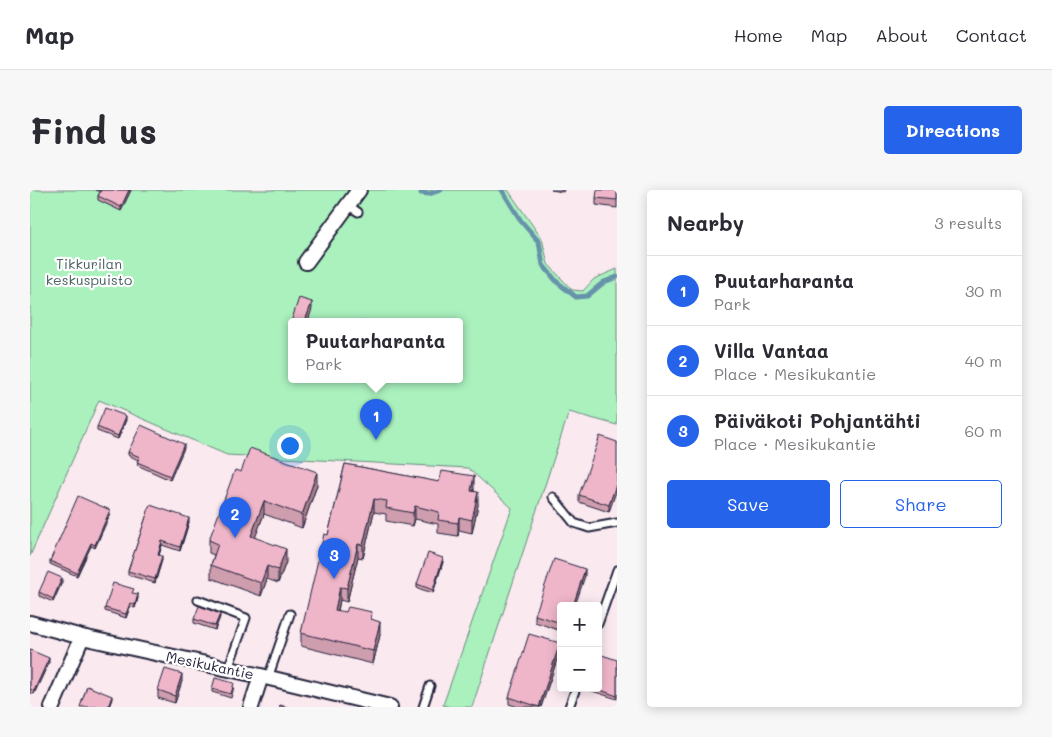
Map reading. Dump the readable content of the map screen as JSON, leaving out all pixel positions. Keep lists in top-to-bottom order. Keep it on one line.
{"streets":{"street":["Mesikukantie"]},"parks":["Tikkurilan keskuspuisto"],"page":{"header":"Map","nav":["Home","Map","About","Contact"],"buttons":["Directions",["Save","Share"]],"title":"Find us","heading":["Nearby","3 results"],"list":[{"mark":"1","name":"Puutarharanta","note":"Park","value":"30 m"},{"mark":"2","name":"Villa Vantaa","note":"Place · Mesikukantie","value":"40 m"},{"mark":"3","name":"Päiväkoti Pohjantähti","note":"Place · Mesikukantie","value":"60 m"}],"popup":["Puutarharanta","Park"],"pins":["1","2","3"],"map_buttons":["+","−"]}}
